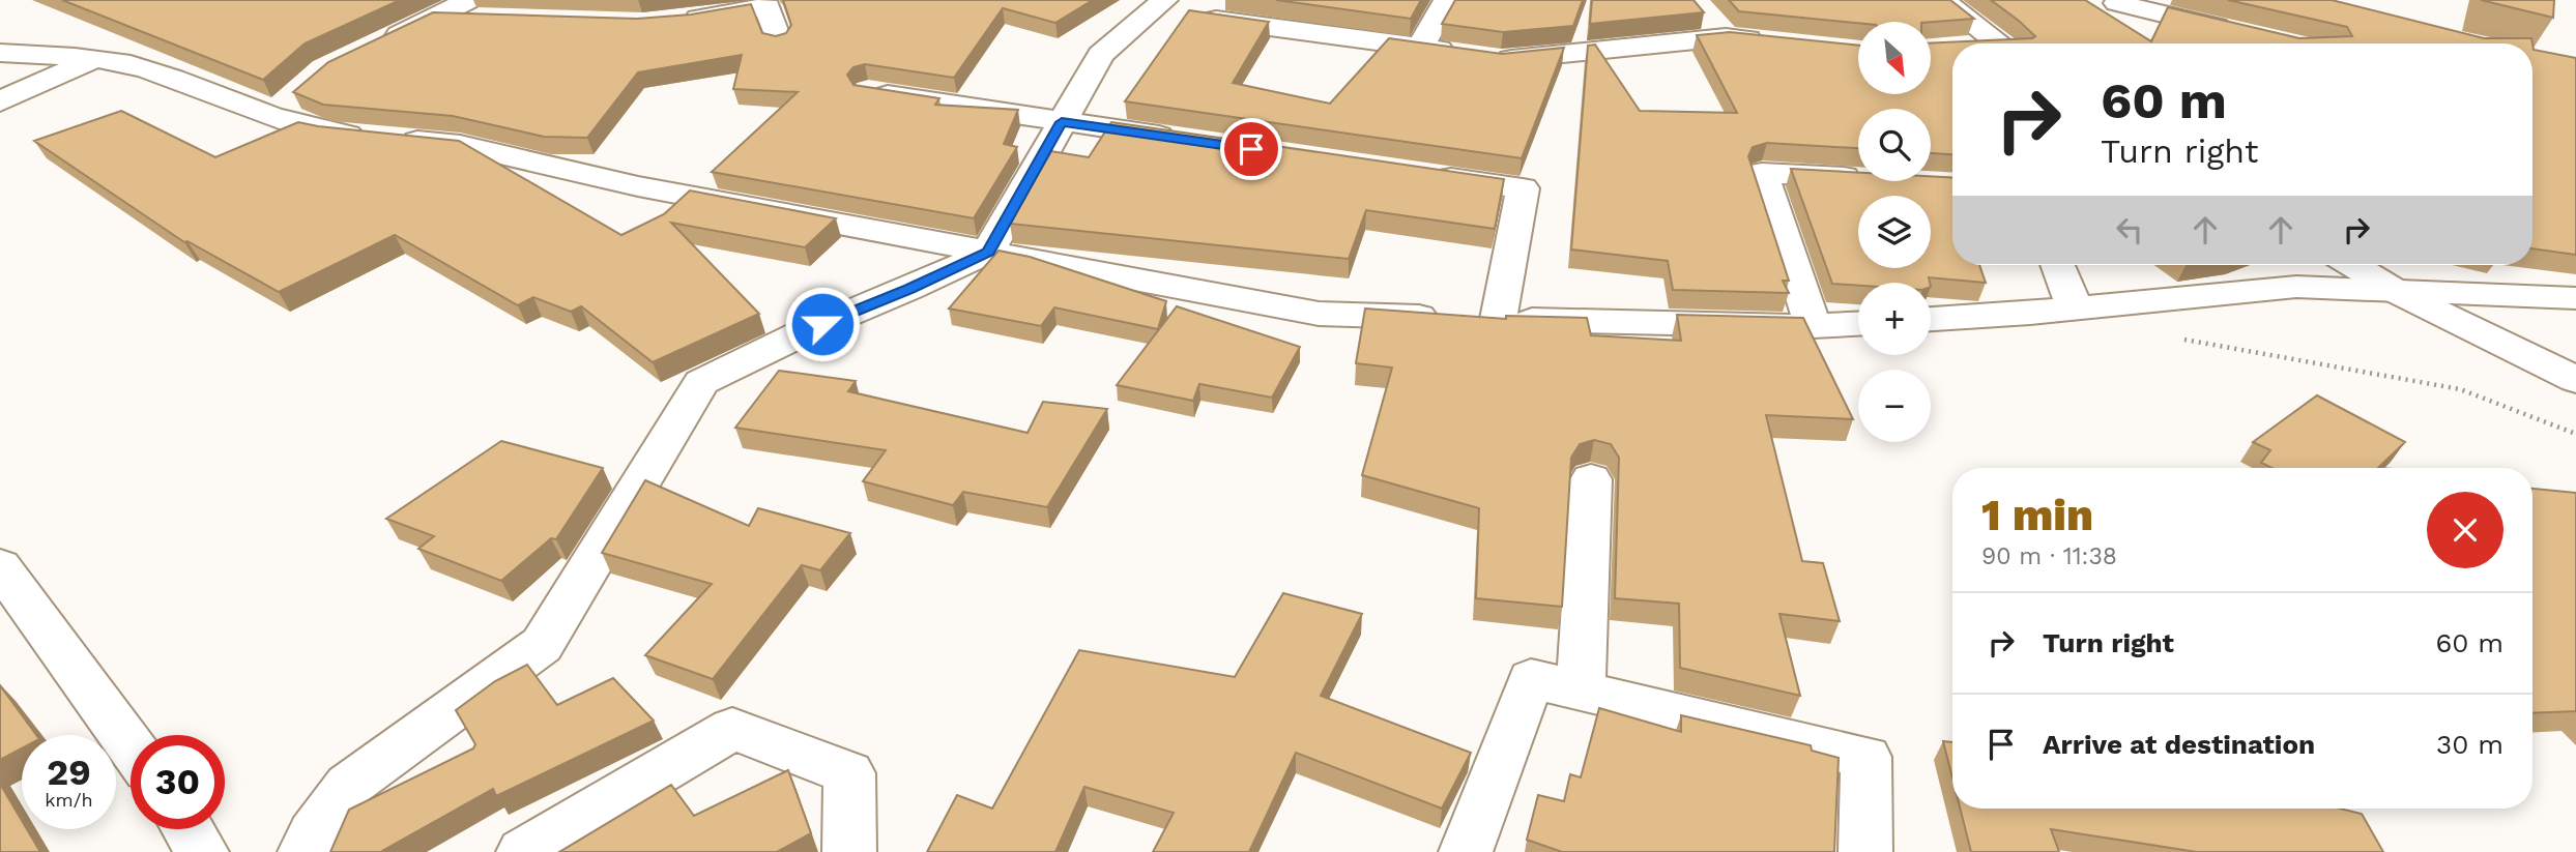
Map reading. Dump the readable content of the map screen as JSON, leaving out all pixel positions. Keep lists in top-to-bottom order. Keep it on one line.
{"north":"bottom right","page":{"map_buttons":["+","−"],"turn":["60 m","Turn right"],"heading":["1 min","90 m · 11:38"],"list":[{"name":"Turn right","value":"60 m"},{"name":"Arrive at destination","value":"30 m"}],"speed":"29 km/h","limit":"30"}}
